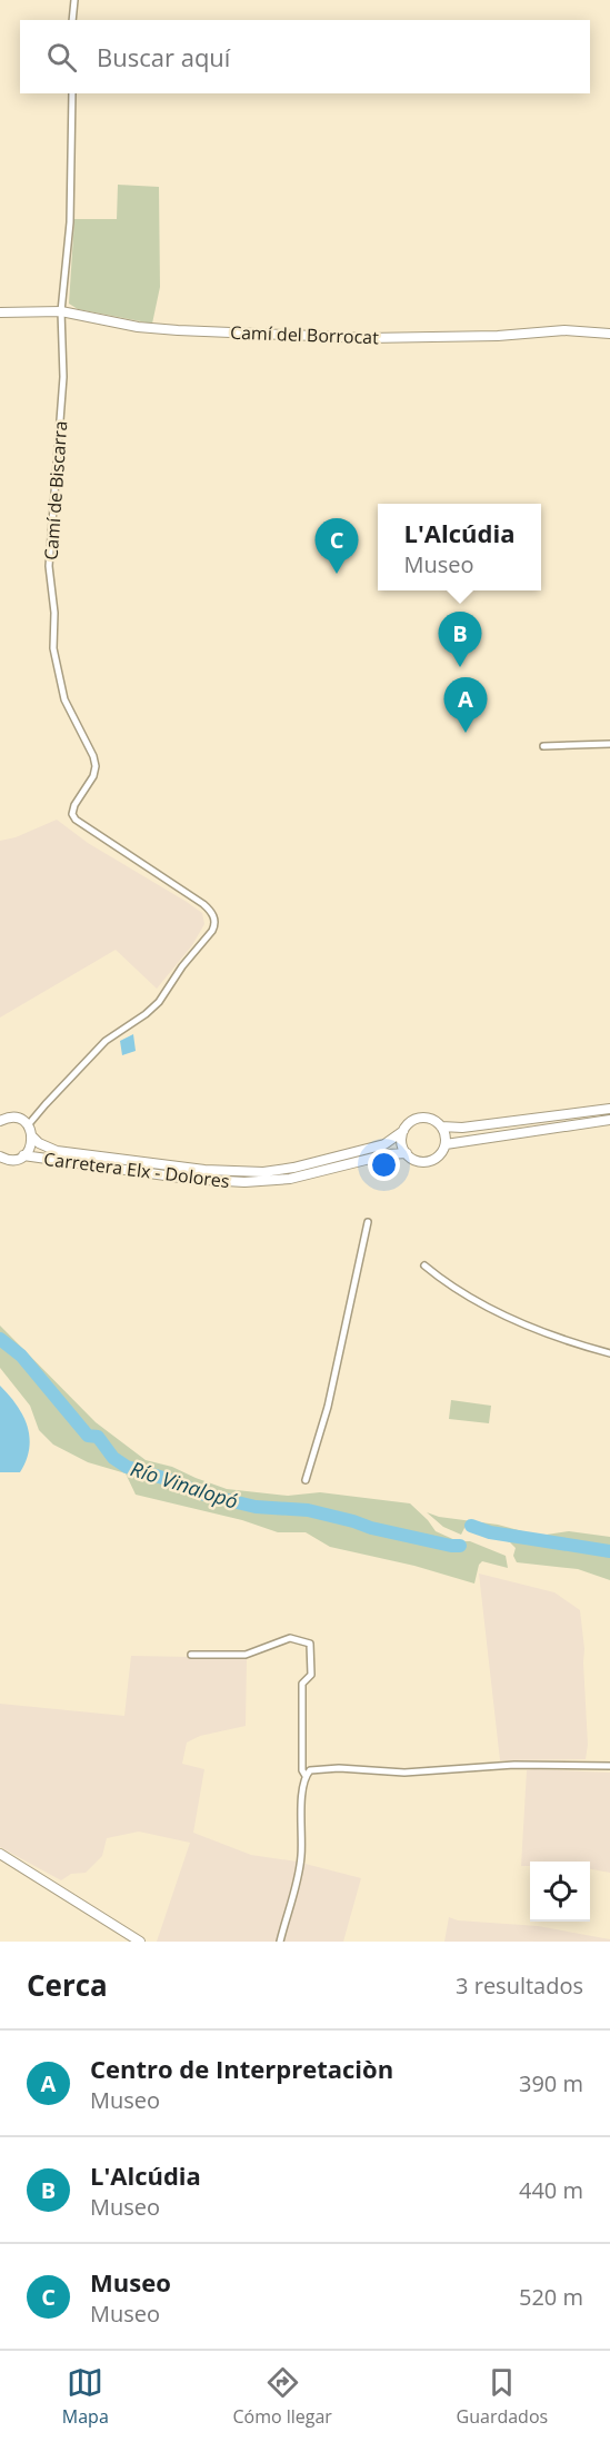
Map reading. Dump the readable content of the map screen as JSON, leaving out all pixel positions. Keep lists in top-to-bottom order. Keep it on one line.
{"streets":{"main road":["Camí del Borrocat","Carretera Elx - Dolores"],"street":["Camí de Biscarra"]},"crossings":[["Camí del Borrocat","Camí de Biscarra"]],"water":["Río Vinalopó"],"page":{"search":"Buscar aquí","popup":["L'Alcúdia","Museo"],"pins":["C","B","A"],"heading":["Cerca","3 resultados"],"list":[{"mark":"A","name":"Centro de Interpretaciòn","note":"Museo","value":"390 m"},{"mark":"B","name":"L'Alcúdia","note":"Museo","value":"440 m"},{"mark":"C","name":"Museo","note":"Museo","value":"520 m"}],"nav":["Mapa","Cómo llegar","Guardados"]}}
